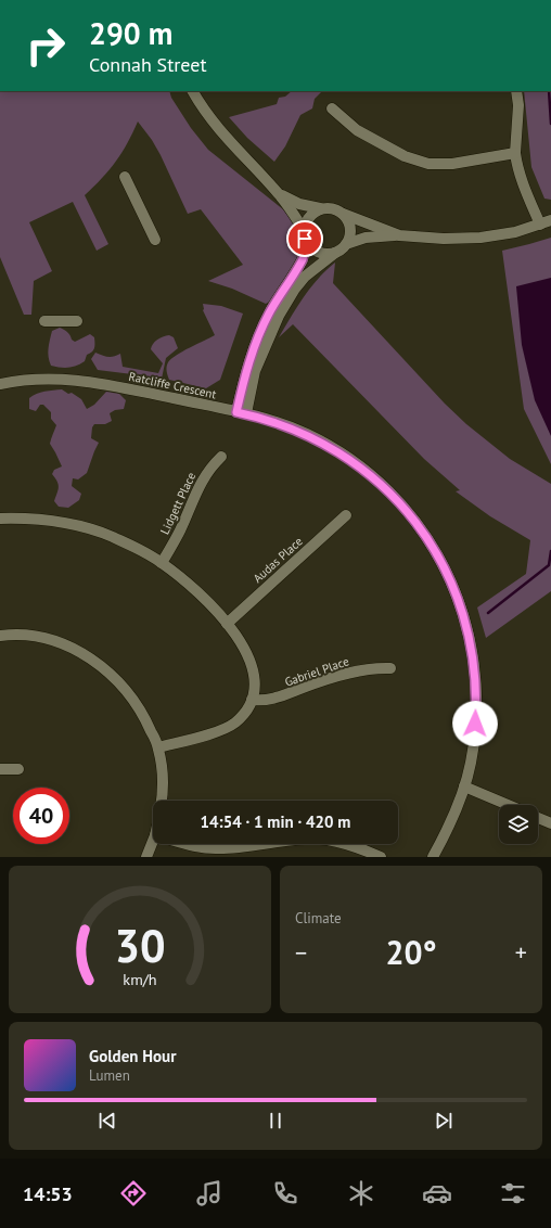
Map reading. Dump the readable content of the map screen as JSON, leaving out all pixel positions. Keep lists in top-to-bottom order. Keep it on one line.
{"streets":{"street":["Ratcliffe Crescent","Lidgett Place","Audas Place","Gabriel Place"]},"page":{"turn":["290 m","Connah Street"],"limit":"40","trip":"14:54 · 1 min · 420 m","tile":"Climate","heat":["−","20°","+"],"song":["Golden Hour","Lumen"],"tabs":"14:53","gauge":["30","km/h"]}}
